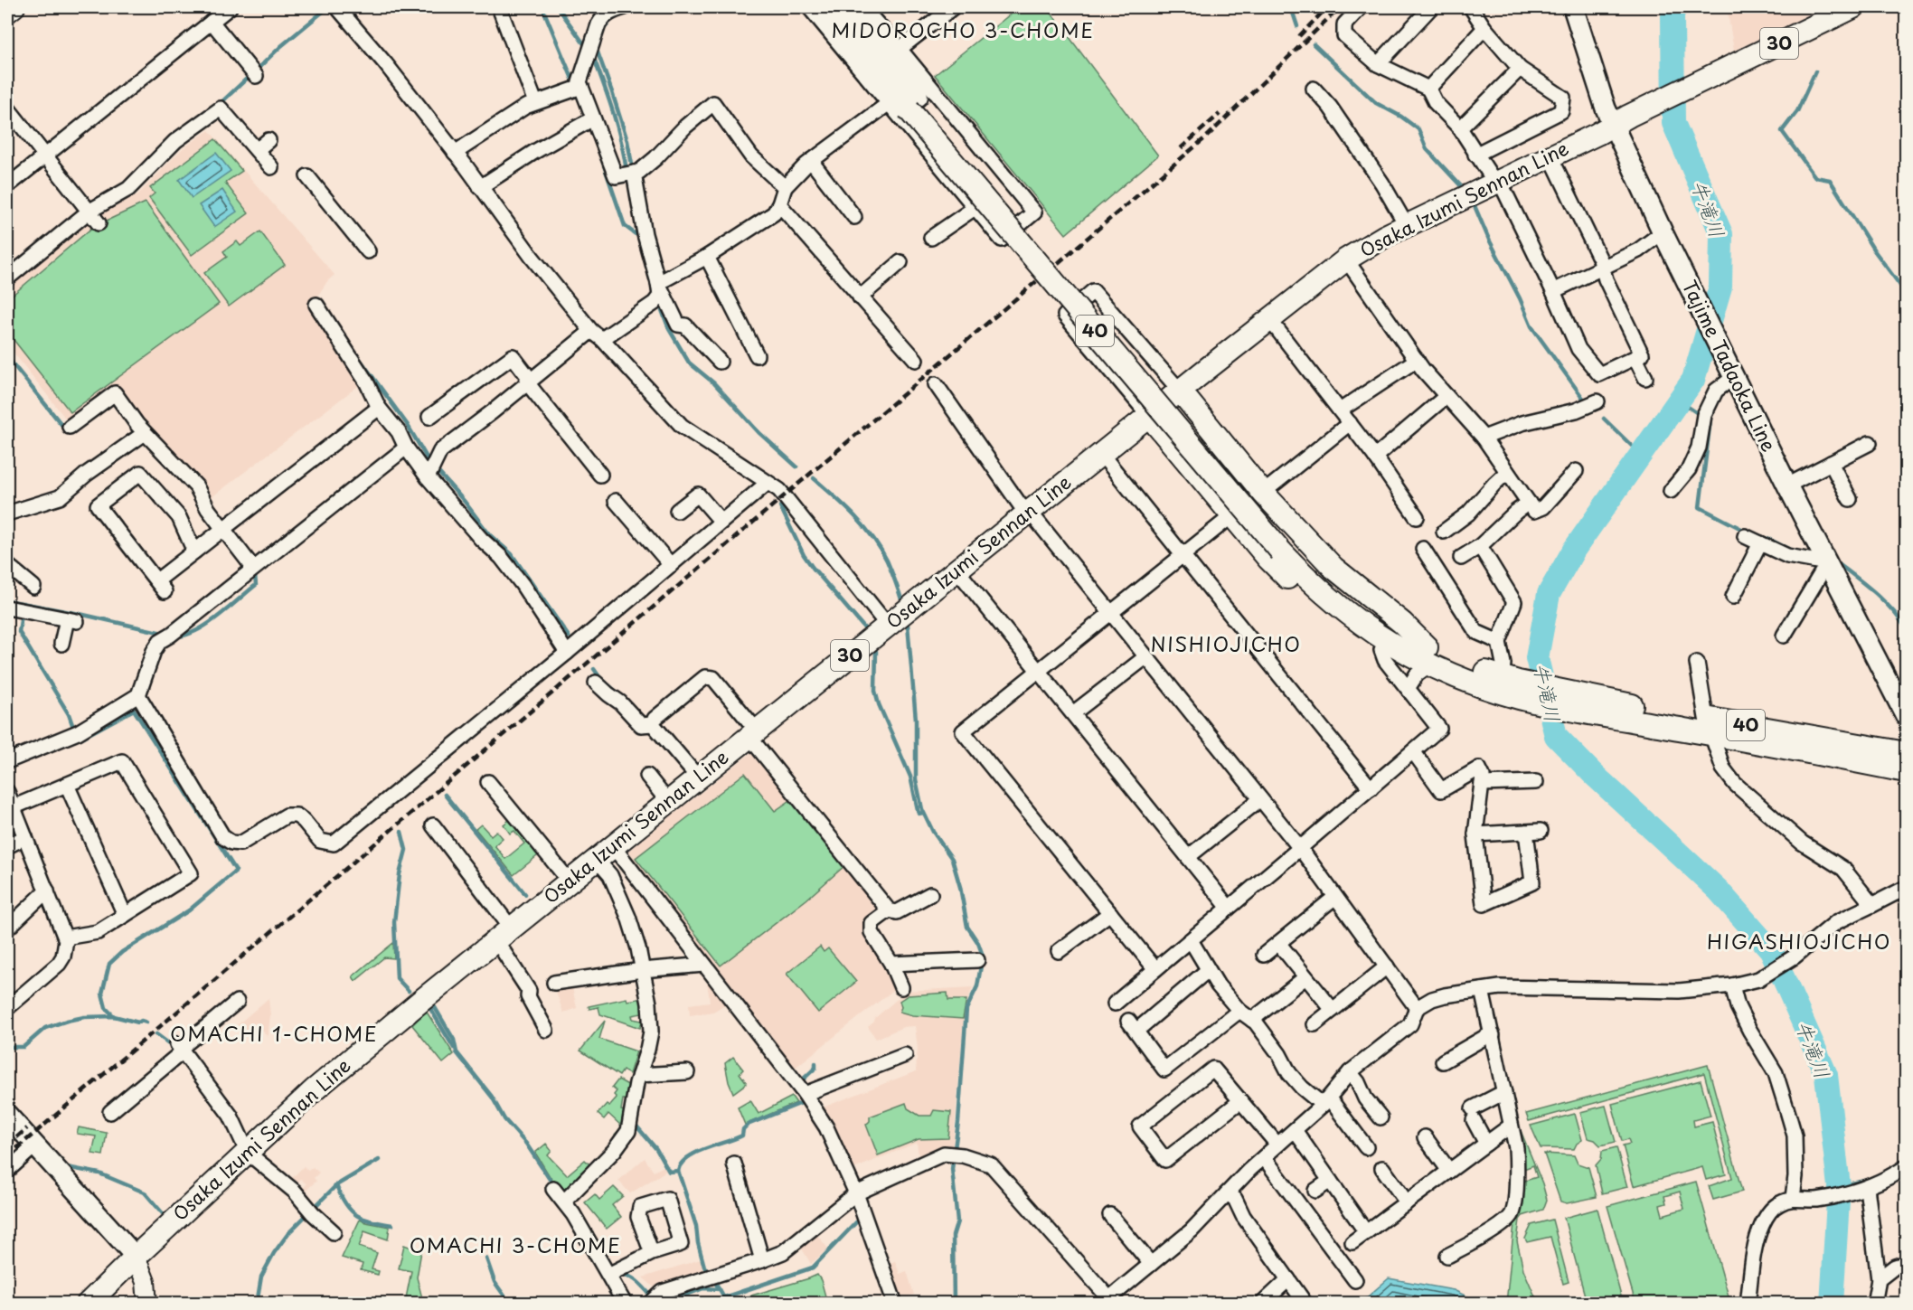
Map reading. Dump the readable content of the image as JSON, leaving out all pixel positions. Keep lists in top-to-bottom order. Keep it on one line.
{"streets":{"main road":["30","Osaka Izumi Sennan Line","40","Tajime Tadaoka Line"]},"crossings":[["Osaka Izumi Sennan Line","Tajime Tadaoka Line"]],"districts":["MIDOROCHO 3-CHOME","NISHIOJICHO","HIGASHIOJICHO","OMACHI 1-CHOME","OMACHI 3-CHOME"],"water":["牛滝川"]}
